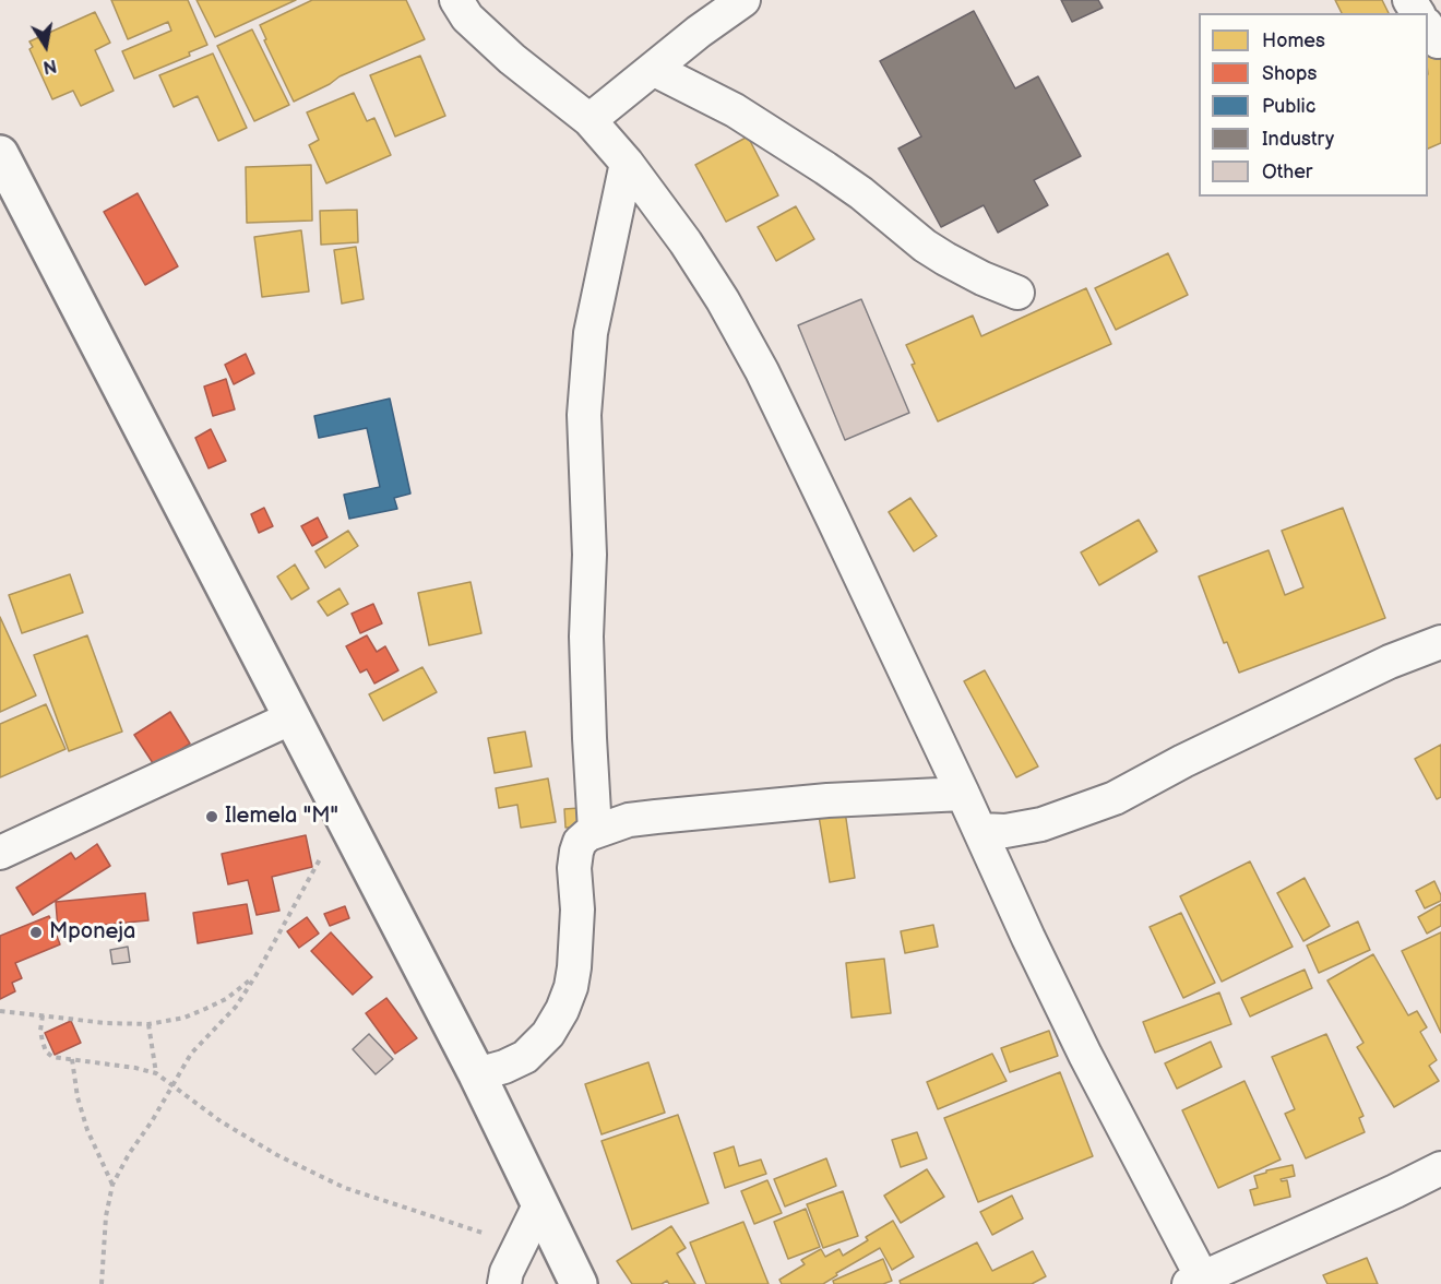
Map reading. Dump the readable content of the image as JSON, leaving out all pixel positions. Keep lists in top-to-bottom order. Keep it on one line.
{"places":["Ilemela \"M\"","Mponeja"],"legend":["Homes","Shops","Public","Industry","Other"],"north":"bottom"}
